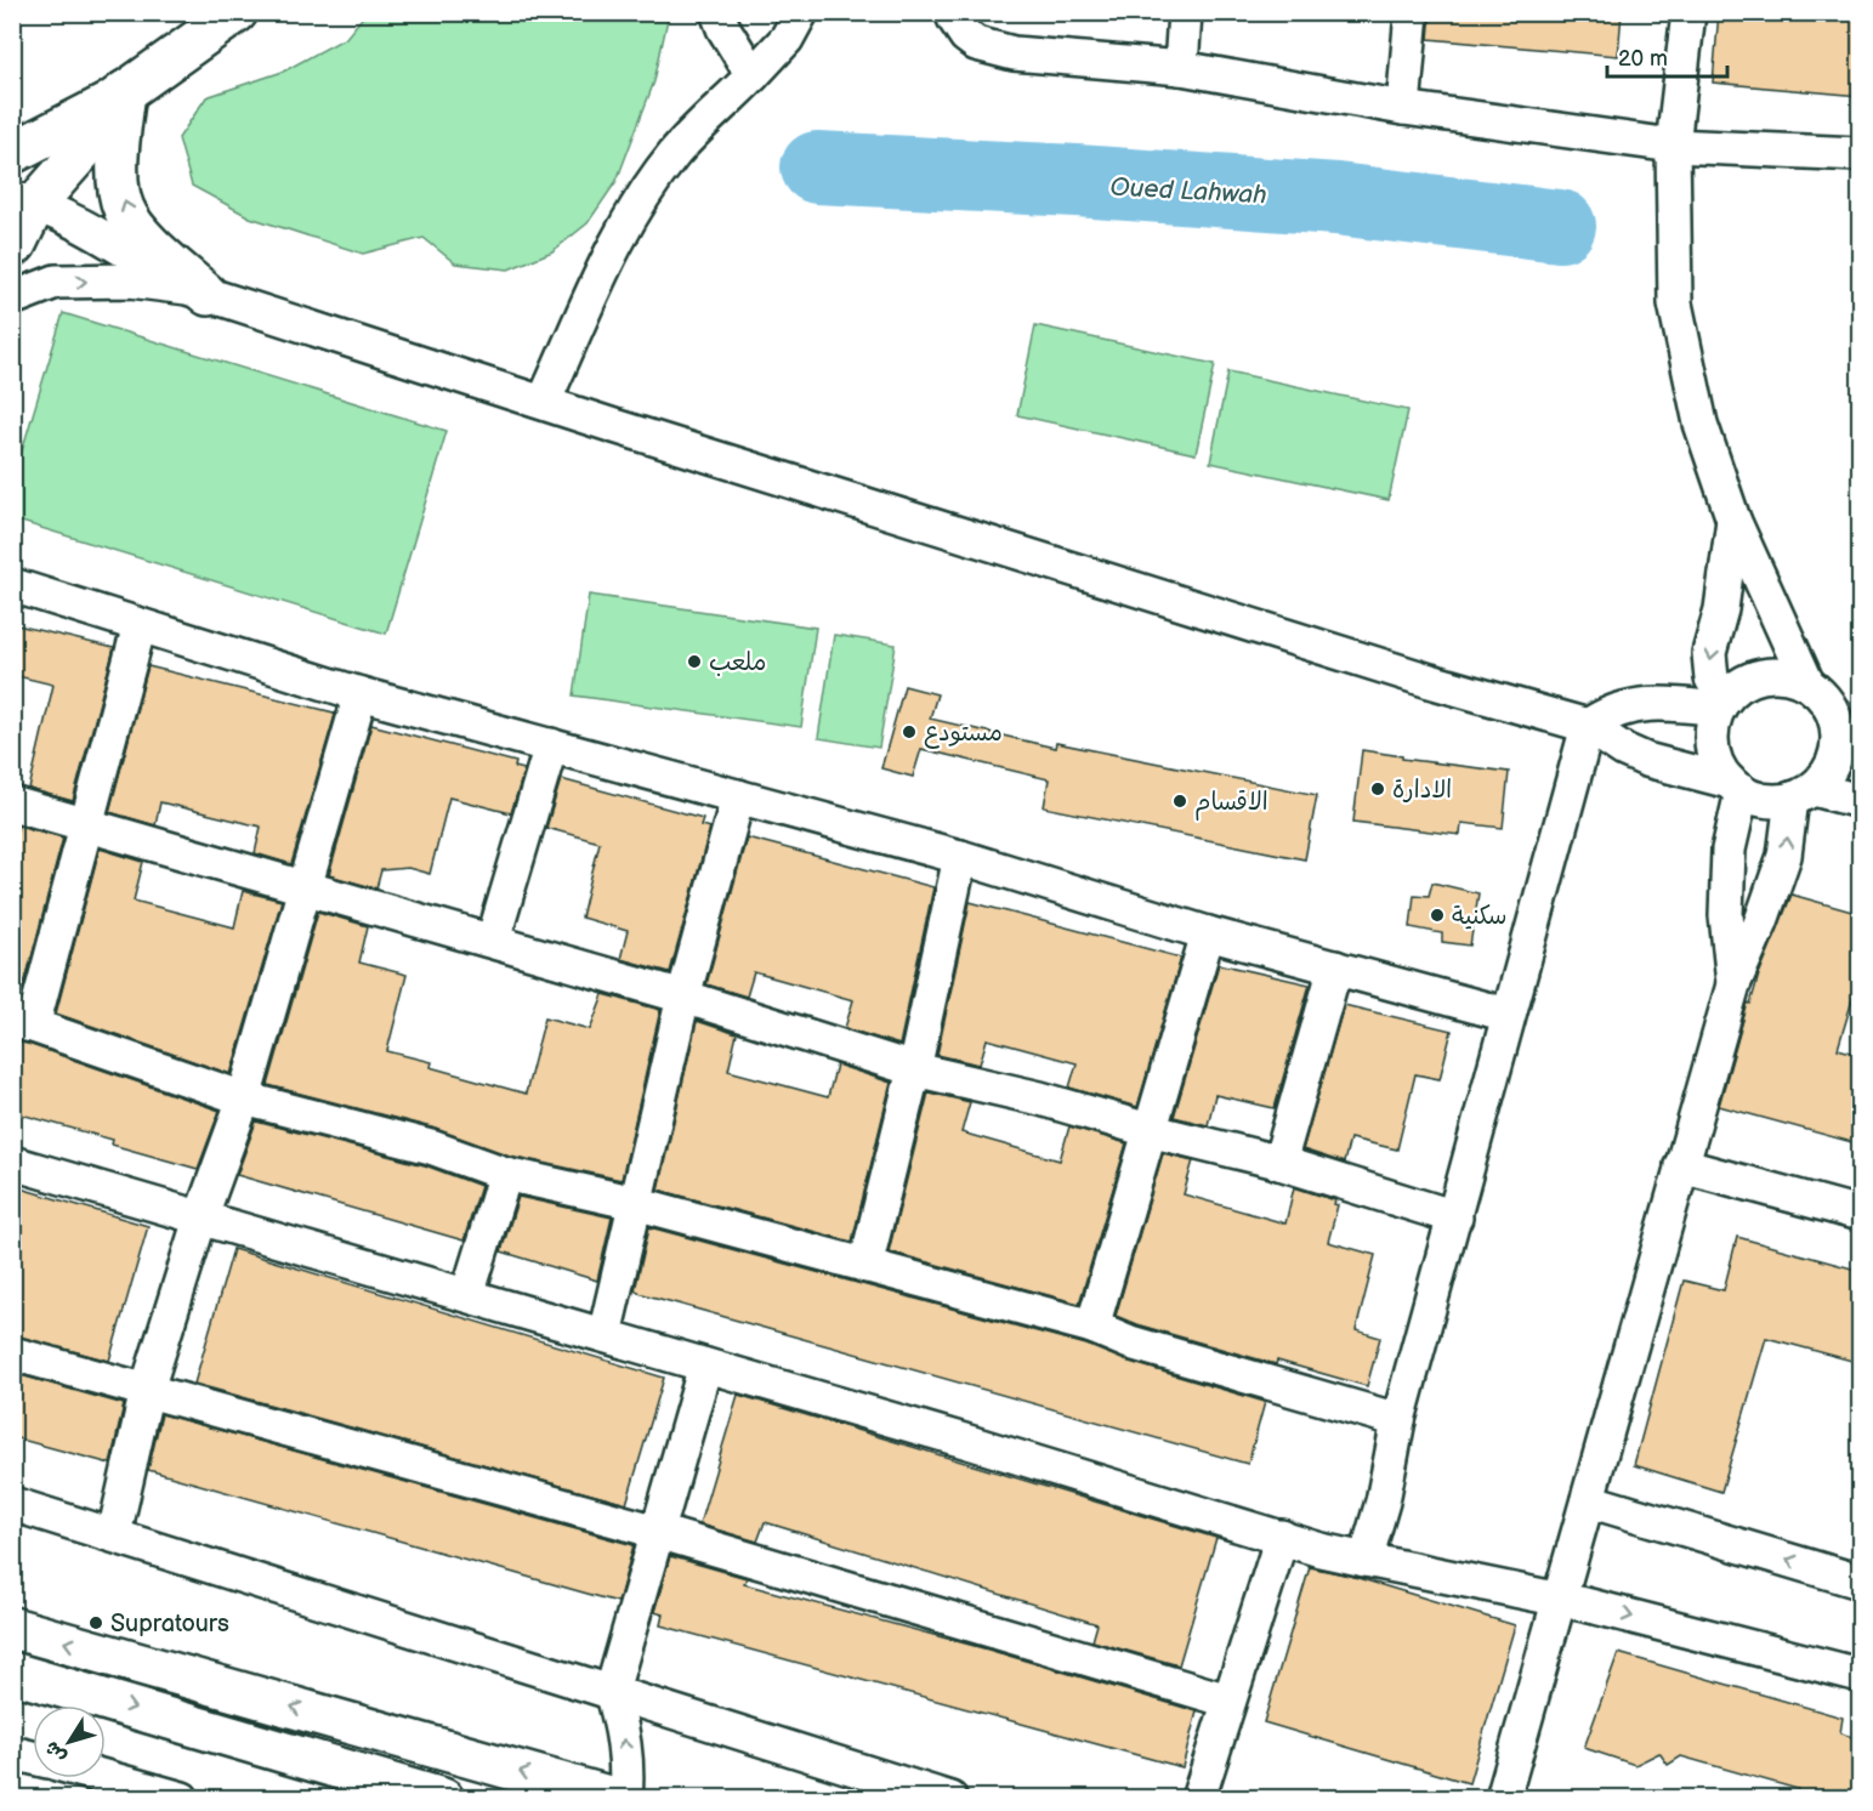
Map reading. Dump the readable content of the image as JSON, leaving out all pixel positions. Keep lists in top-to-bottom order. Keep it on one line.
{"water":["Oued Lahwah"],"places":["ملعب","مستودع","الادارة","الاقسام","سكنية","Supratours"],"scale_bar":"20 m","north":"bottom left"}
